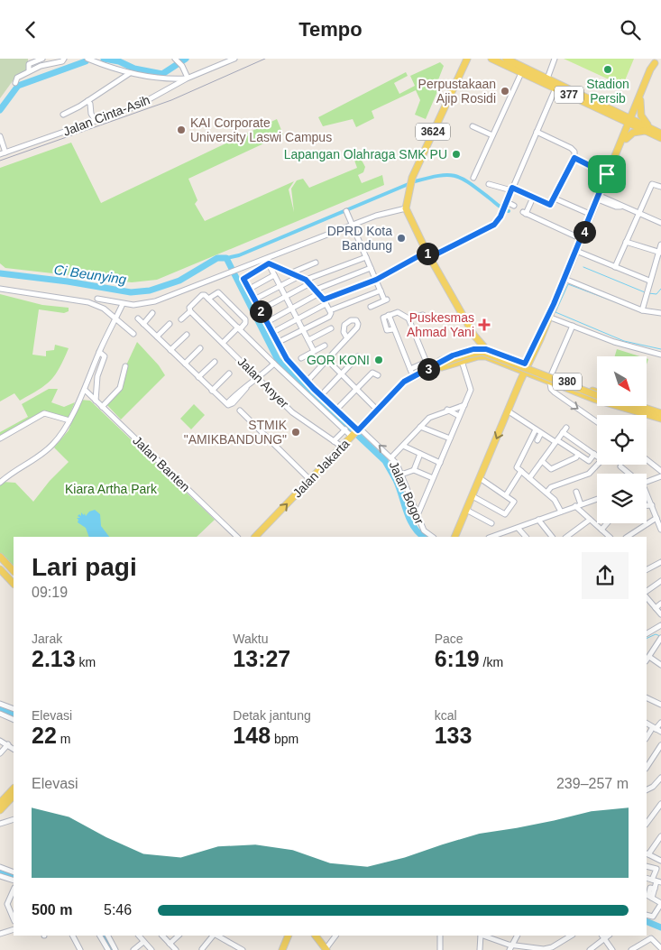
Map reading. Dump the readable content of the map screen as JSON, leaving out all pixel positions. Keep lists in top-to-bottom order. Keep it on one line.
{"streets":{"main road":["377","3624","380","Jalan Jakarta"],"street":["Jalan Cinta-Asih","Jalan Anyer","Jalan Banten","Jalan Bogor"]},"crossings":[["380","Jalan Jakarta"],["Jalan Anyer","Jalan Jakarta"],["Jalan Jakarta","Jalan Bogor"]],"water":["Ci Beunying"],"parks":["Kiara Artha Park"],"places":{"other":["Stadion Persib","Perpustakaan Ajip Rosidi","KAI Corporate University Laswi Campus","Lapangan Olahraga SMK PU","DPRD Kota Bandung","GOR KONI","STMIK \"AMIKBANDUNG\""],"health":["Puskesmas Ahmad Yani"]},"north":"bottom right","page":{"header":"Tempo","pins":["4","1","2","3"],"heading":["Lari pagi","09:19"],"stats":[["Jarak","2.13 km"],["Waktu","13:27"],["Pace","6:19 /km"],["Elevasi","22 m"],["Detak jantung","148 bpm"],["kcal","133"]],"chart":["Elevasi","239–257 m"],"list":[{"name":"500 m","note":"5:46"}]}}
